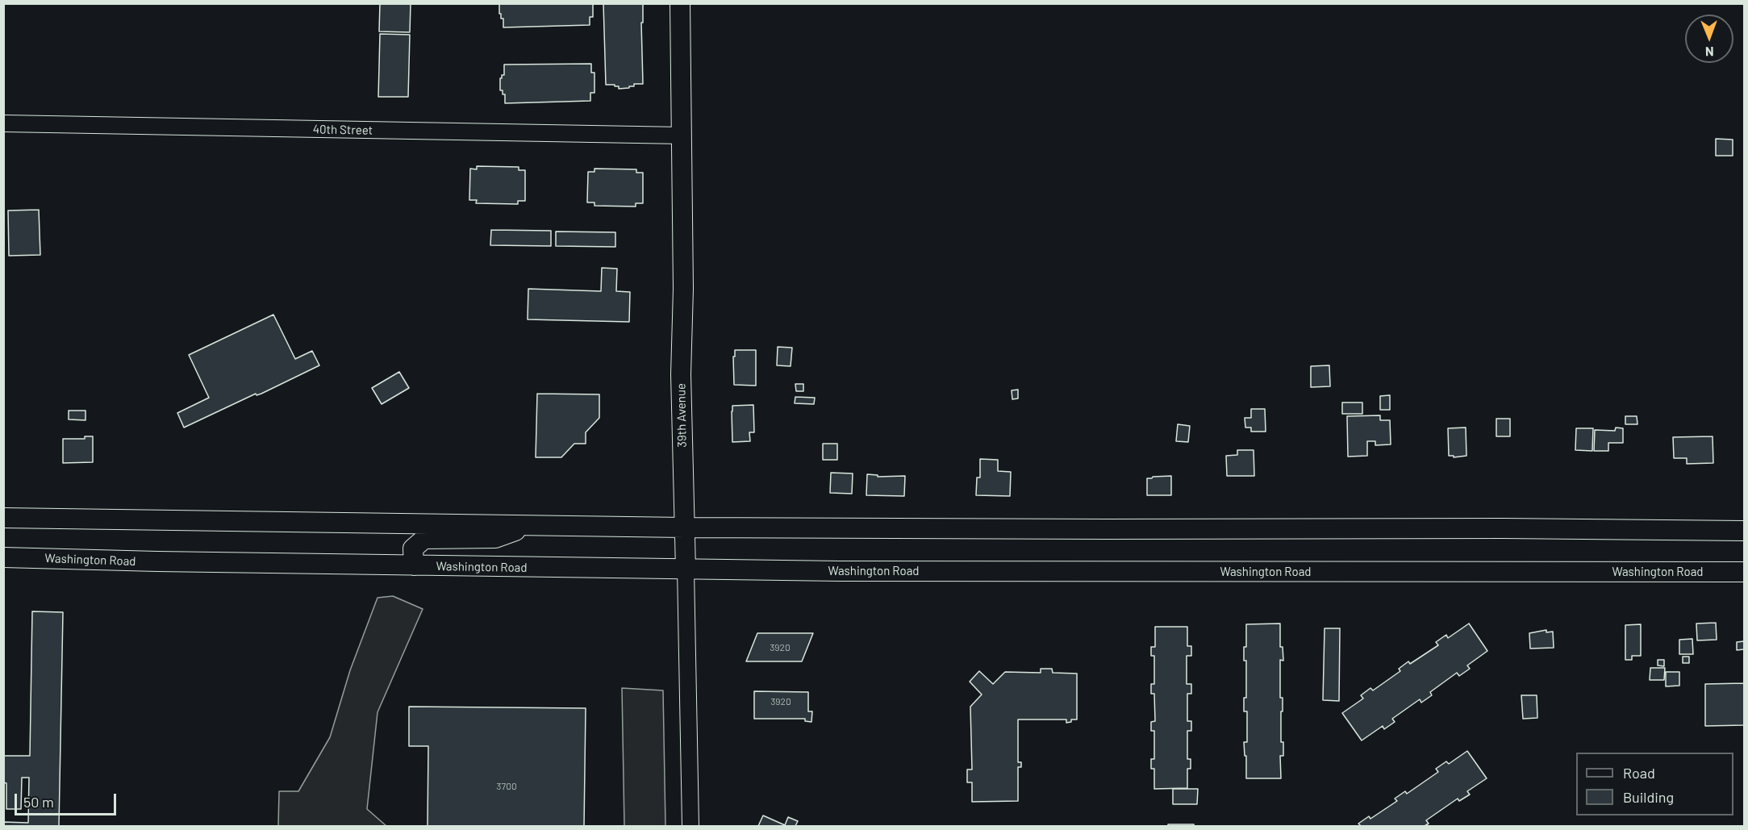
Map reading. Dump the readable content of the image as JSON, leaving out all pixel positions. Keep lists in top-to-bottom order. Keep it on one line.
{"streets":{"main road":["39th Avenue","Washington Road"],"street":["40th Street"]},"crossings":[["40th Street","39th Avenue"],["39th Avenue","Washington Road"]],"house_numbers":["3920","3920","3700"],"legend":["Road","Building"],"scale_bar":"50 m","north":"bottom"}
